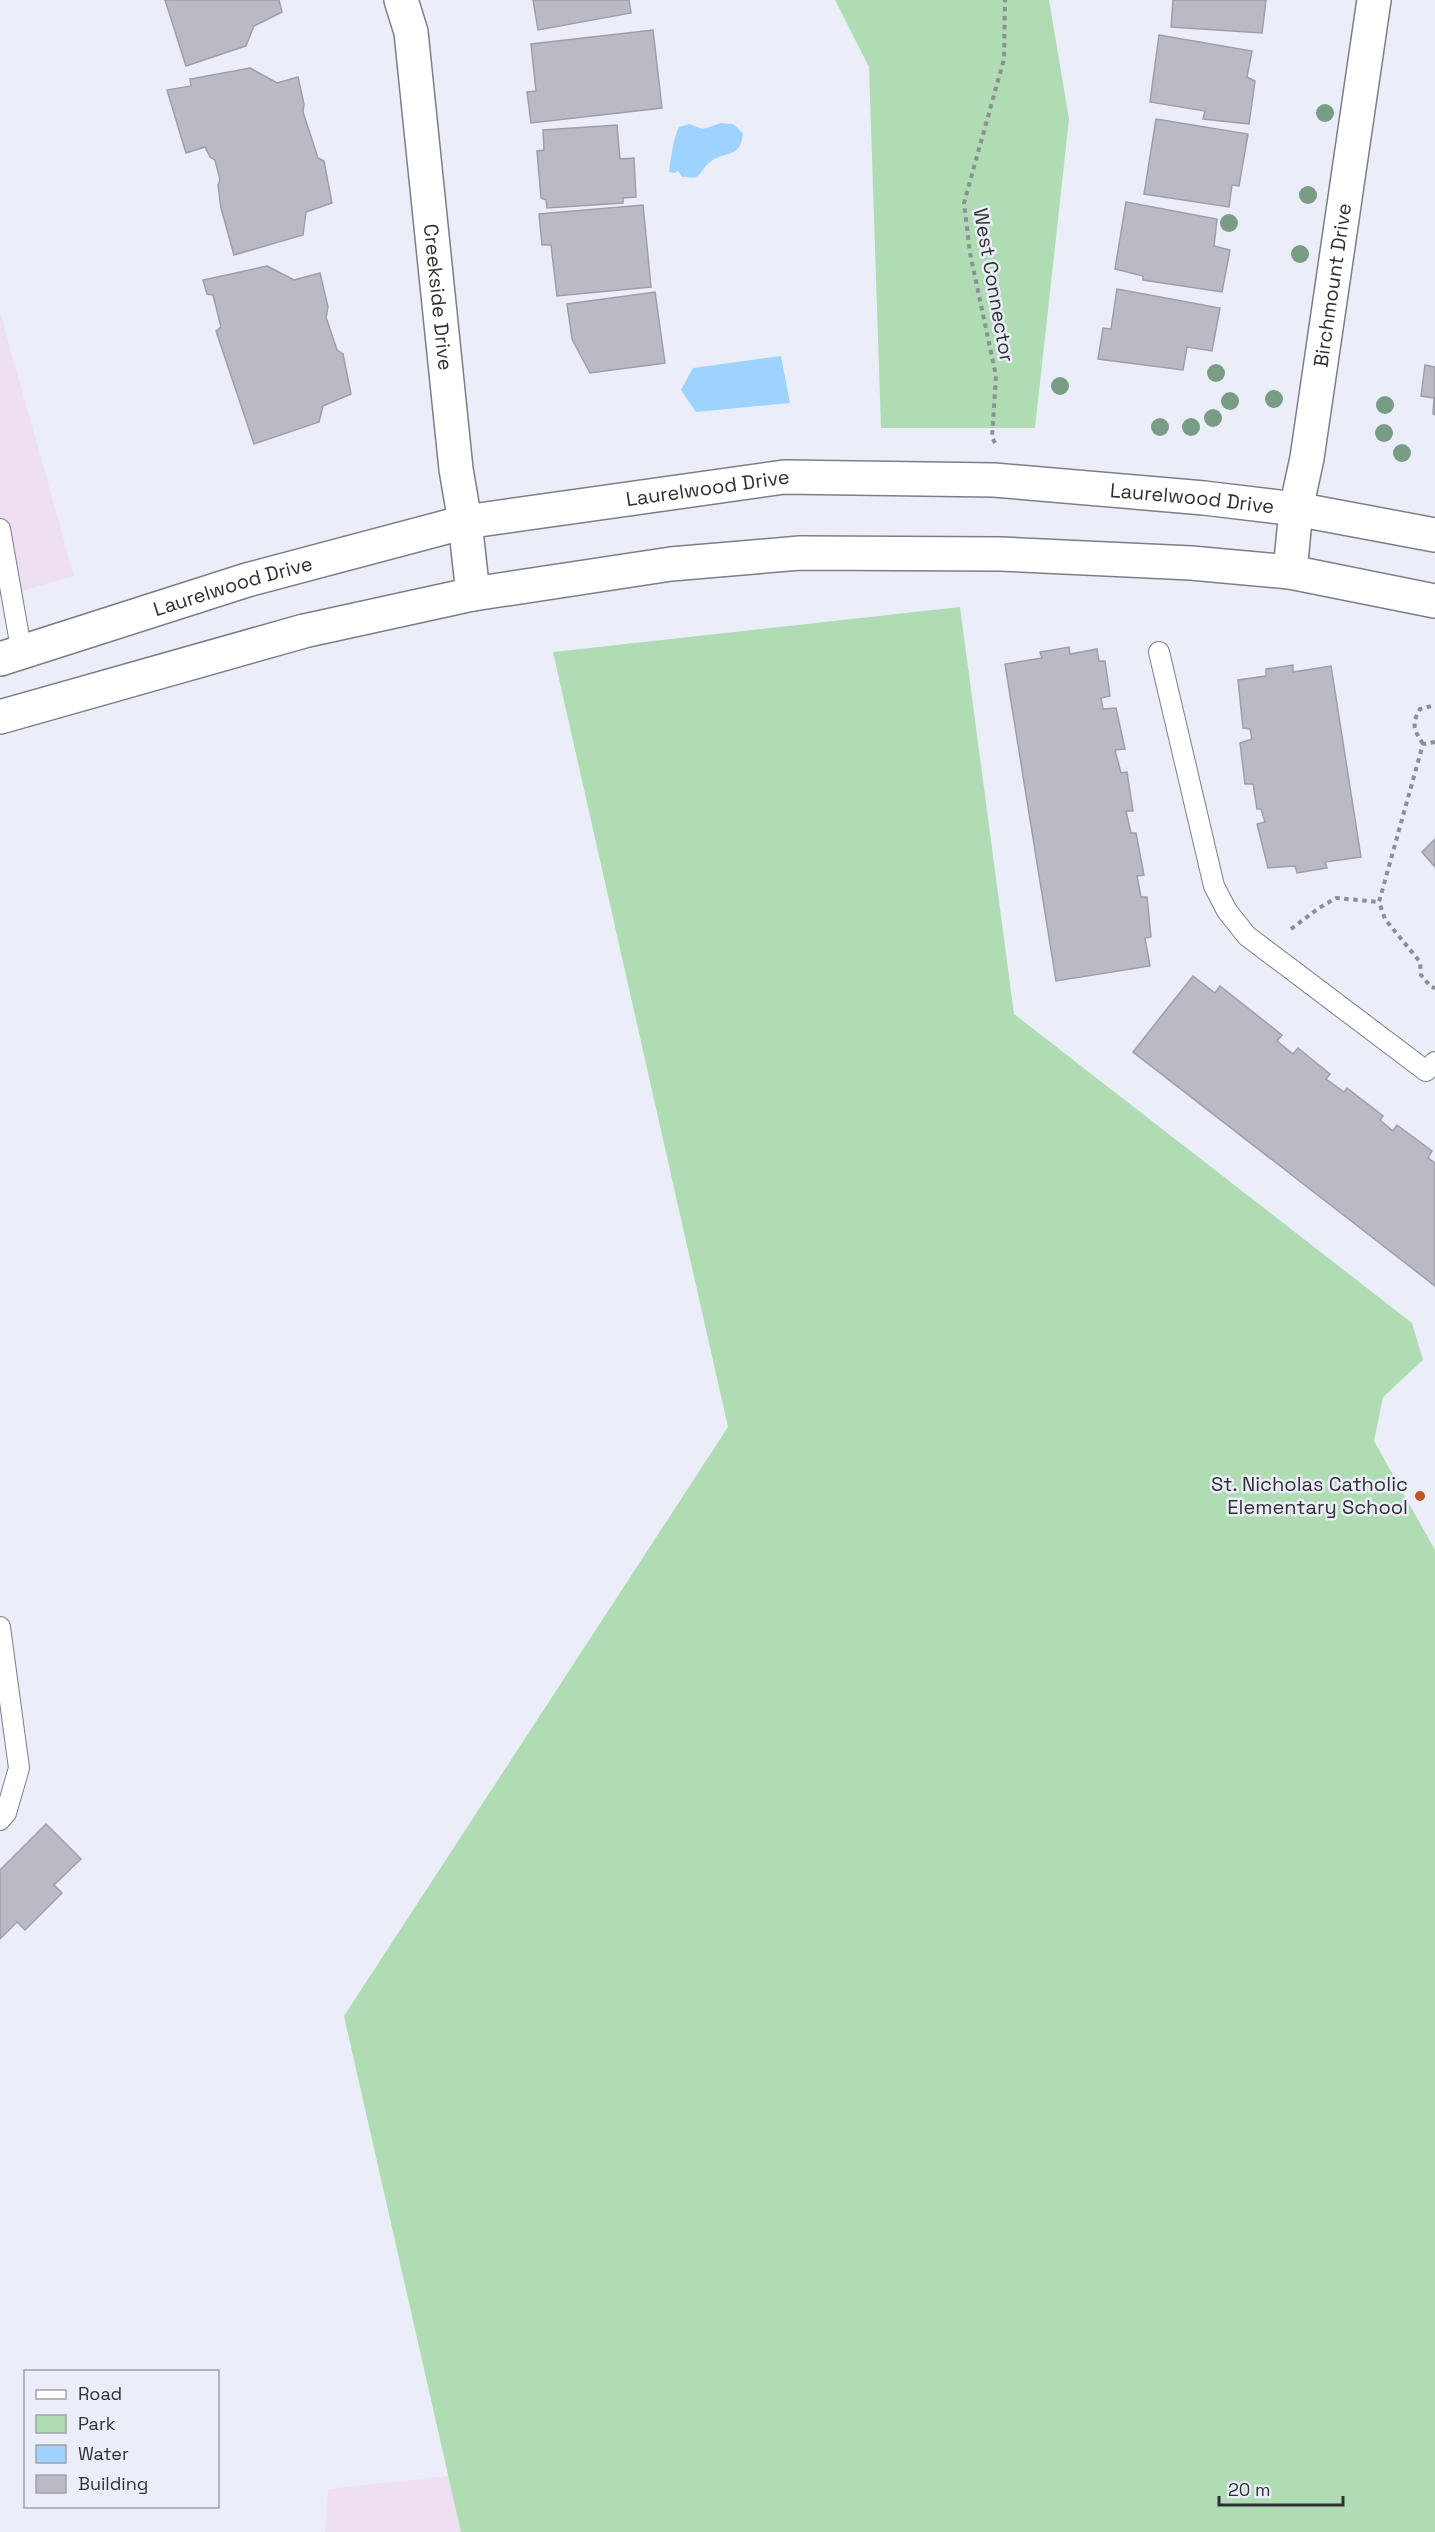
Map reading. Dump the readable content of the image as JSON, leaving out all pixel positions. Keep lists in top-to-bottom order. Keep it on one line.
{"streets":{"street":["Birchmount Drive","Creekside Drive","Laurelwood Drive"],"path":["West Connector"]},"crossings":[["Birchmount Drive","Laurelwood Drive"],["Creekside Drive","Laurelwood Drive"]],"places":["St. Nicholas Catholic Elementary School"],"legend":["Road","Park","Water","Building"],"scale_bar":"20 m"}
